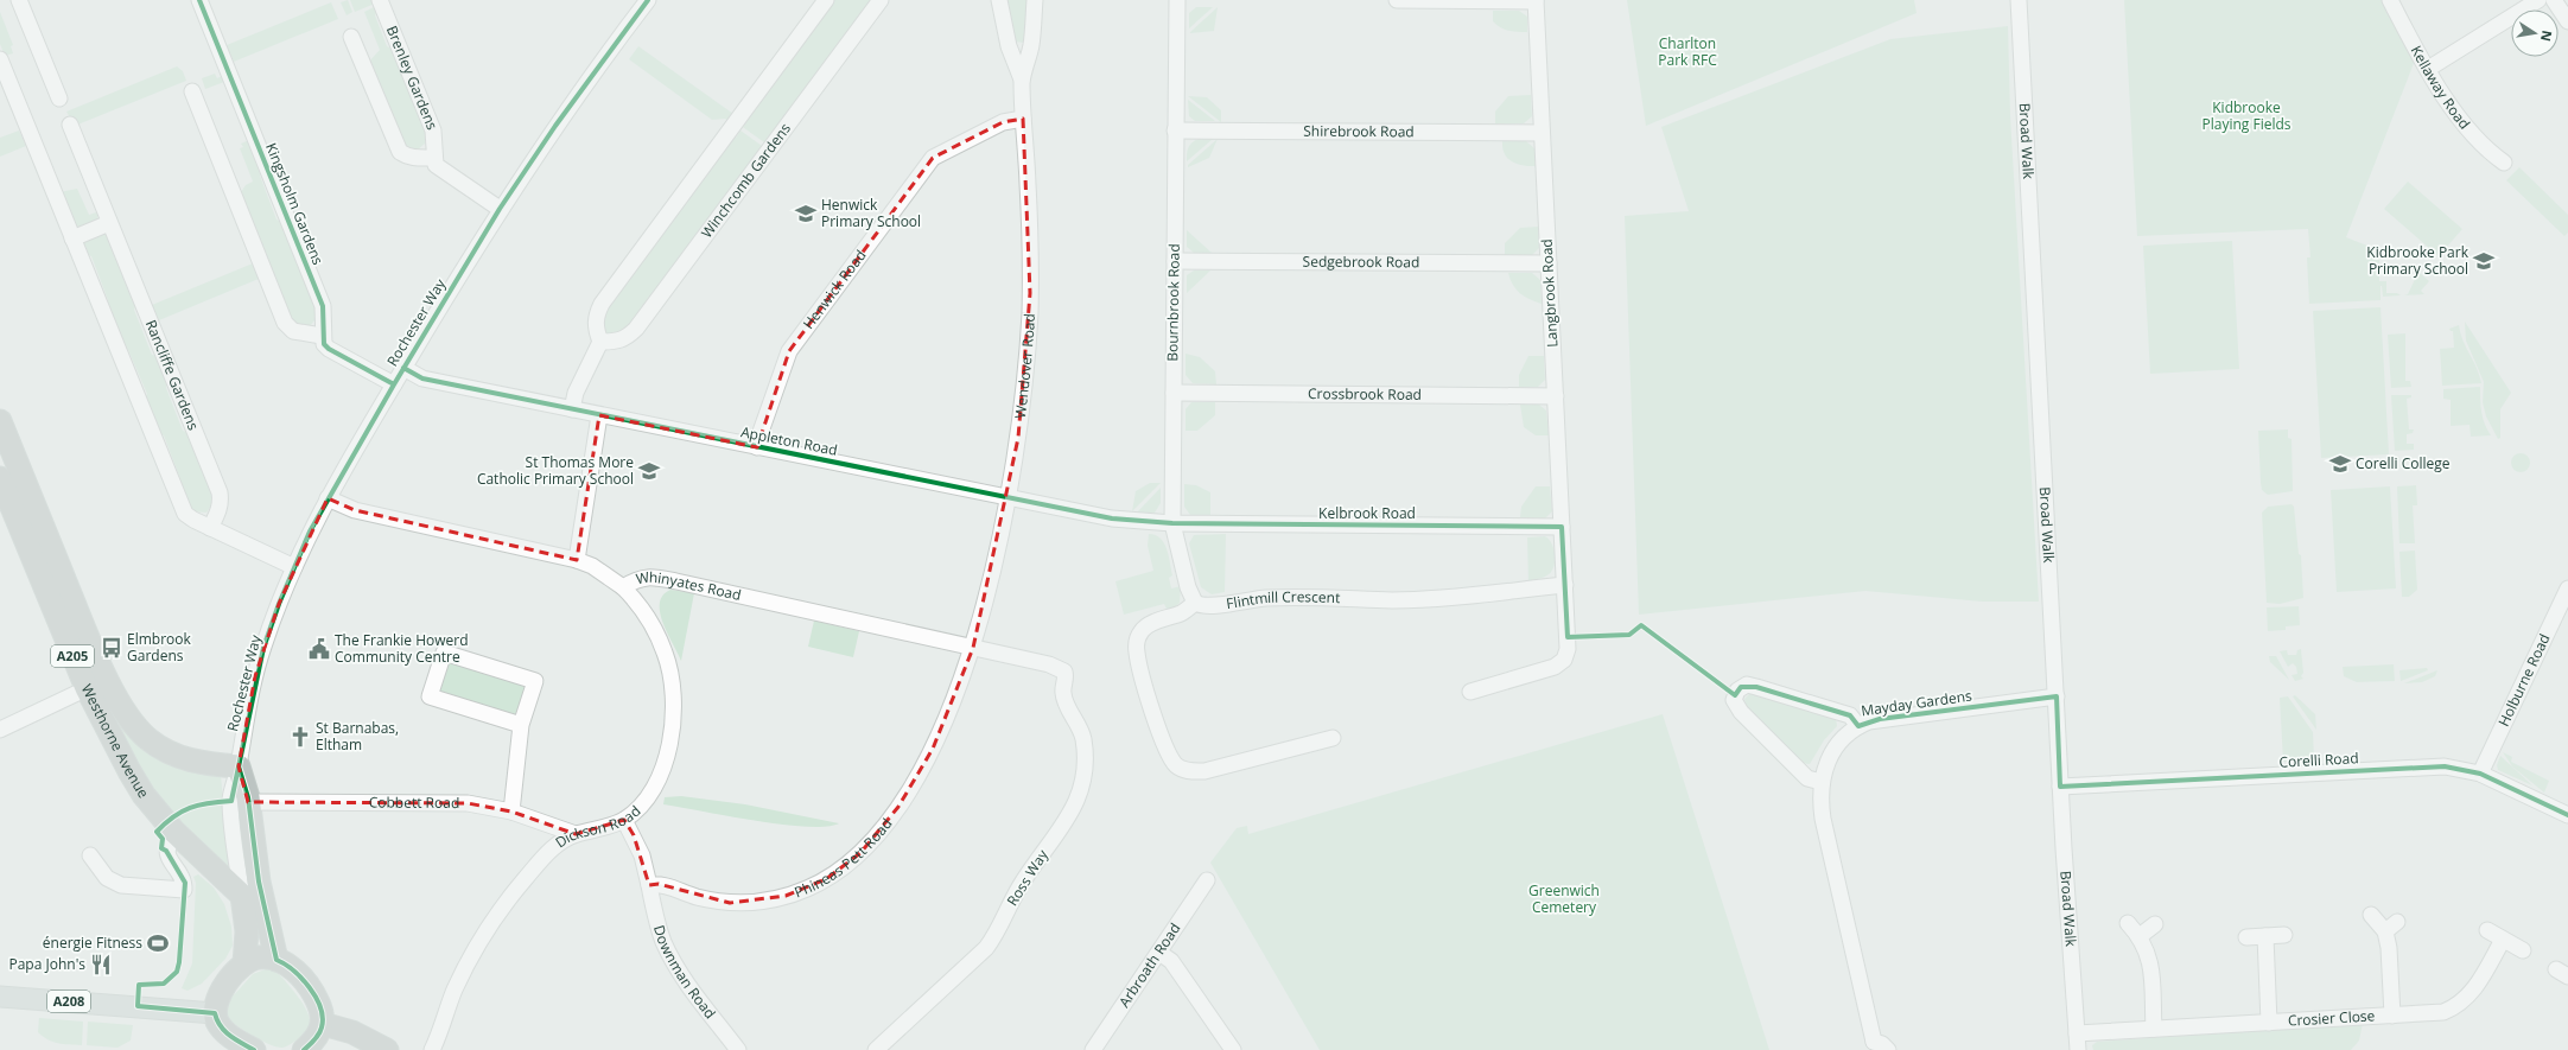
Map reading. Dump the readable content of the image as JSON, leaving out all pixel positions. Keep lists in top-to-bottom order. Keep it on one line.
{"streets":{"highway":["Rochester Way","A205","Westhorne Avenue"],"main road":["A208"],"street":["Brenley Gardens","Kellaway Road","Shirebrook Road","Broad Walk","Winchcomb Gardens","Kingsholm Gardens","Sedgebrook Road","Henwick Road","Langbrook Road","Bournbrook Road","Wendover Road","Rancliffe Gardens","Crossbrook Road","Appleton Road","Kelbrook Road","Whinyates Road","Flintmill Crescent","Holburne Road","Mayday Gardens","Corelli Road","Cobbett Road","Dickson Road","Phineas Pett Road","Ross Way","Arbroath Road","Downman Road","Crosier Close"]},"crossings":[["Shirebrook Road","Langbrook Road"],["Shirebrook Road","Bournbrook Road"],["Broad Walk","Mayday Gardens"],["Broad Walk","Corelli Road"],["Broad Walk","Crosier Close"],["Sedgebrook Road","Langbrook Road"],["Sedgebrook Road","Bournbrook Road"],["Henwick Road","Wendover Road"],["Henwick Road","Appleton Road"],["Langbrook Road","Crossbrook Road"],["Langbrook Road","Kelbrook Road"],["Langbrook Road","Flintmill Crescent"],["Bournbrook Road","Crossbrook Road"],["Bournbrook Road","Appleton Road"],["Bournbrook Road","Kelbrook Road"],["Bournbrook Road","Flintmill Crescent"],["Rochester Way","Appleton Road"],["Rochester Way","Whinyates Road"],["Rochester Way","Westhorne Avenue"],["Rochester Way","Cobbett Road"],["Wendover Road","Appleton Road"],["Wendover Road","Whinyates Road"],["Wendover Road","Phineas Pett Road"],["Appleton Road","Kelbrook Road"],["Whinyates Road","Dickson Road"],["Whinyates Road","Phineas Pett Road"],["Whinyates Road","Ross Way"],["Holburne Road","Corelli Road"],["Cobbett Road","Dickson Road"],["Phineas Pett Road","Downman Road"]],"parks":["Charlton Park RFC","Kidbrooke Playing Fields","Greenwich Cemetery"],"places":{"school or university":["Henwick Primary School","Kidbrooke Park Primary School","Corelli College","St Thomas More Catholic Primary School"],"bus stop":["Elmbrook Gardens"],"public building":["The Frankie Howerd Community Centre"],"church":["St Barnabas, Eltham"],"sports":["énergie Fitness"],"restaurant":["Papa John's"]},"north":"right"}
